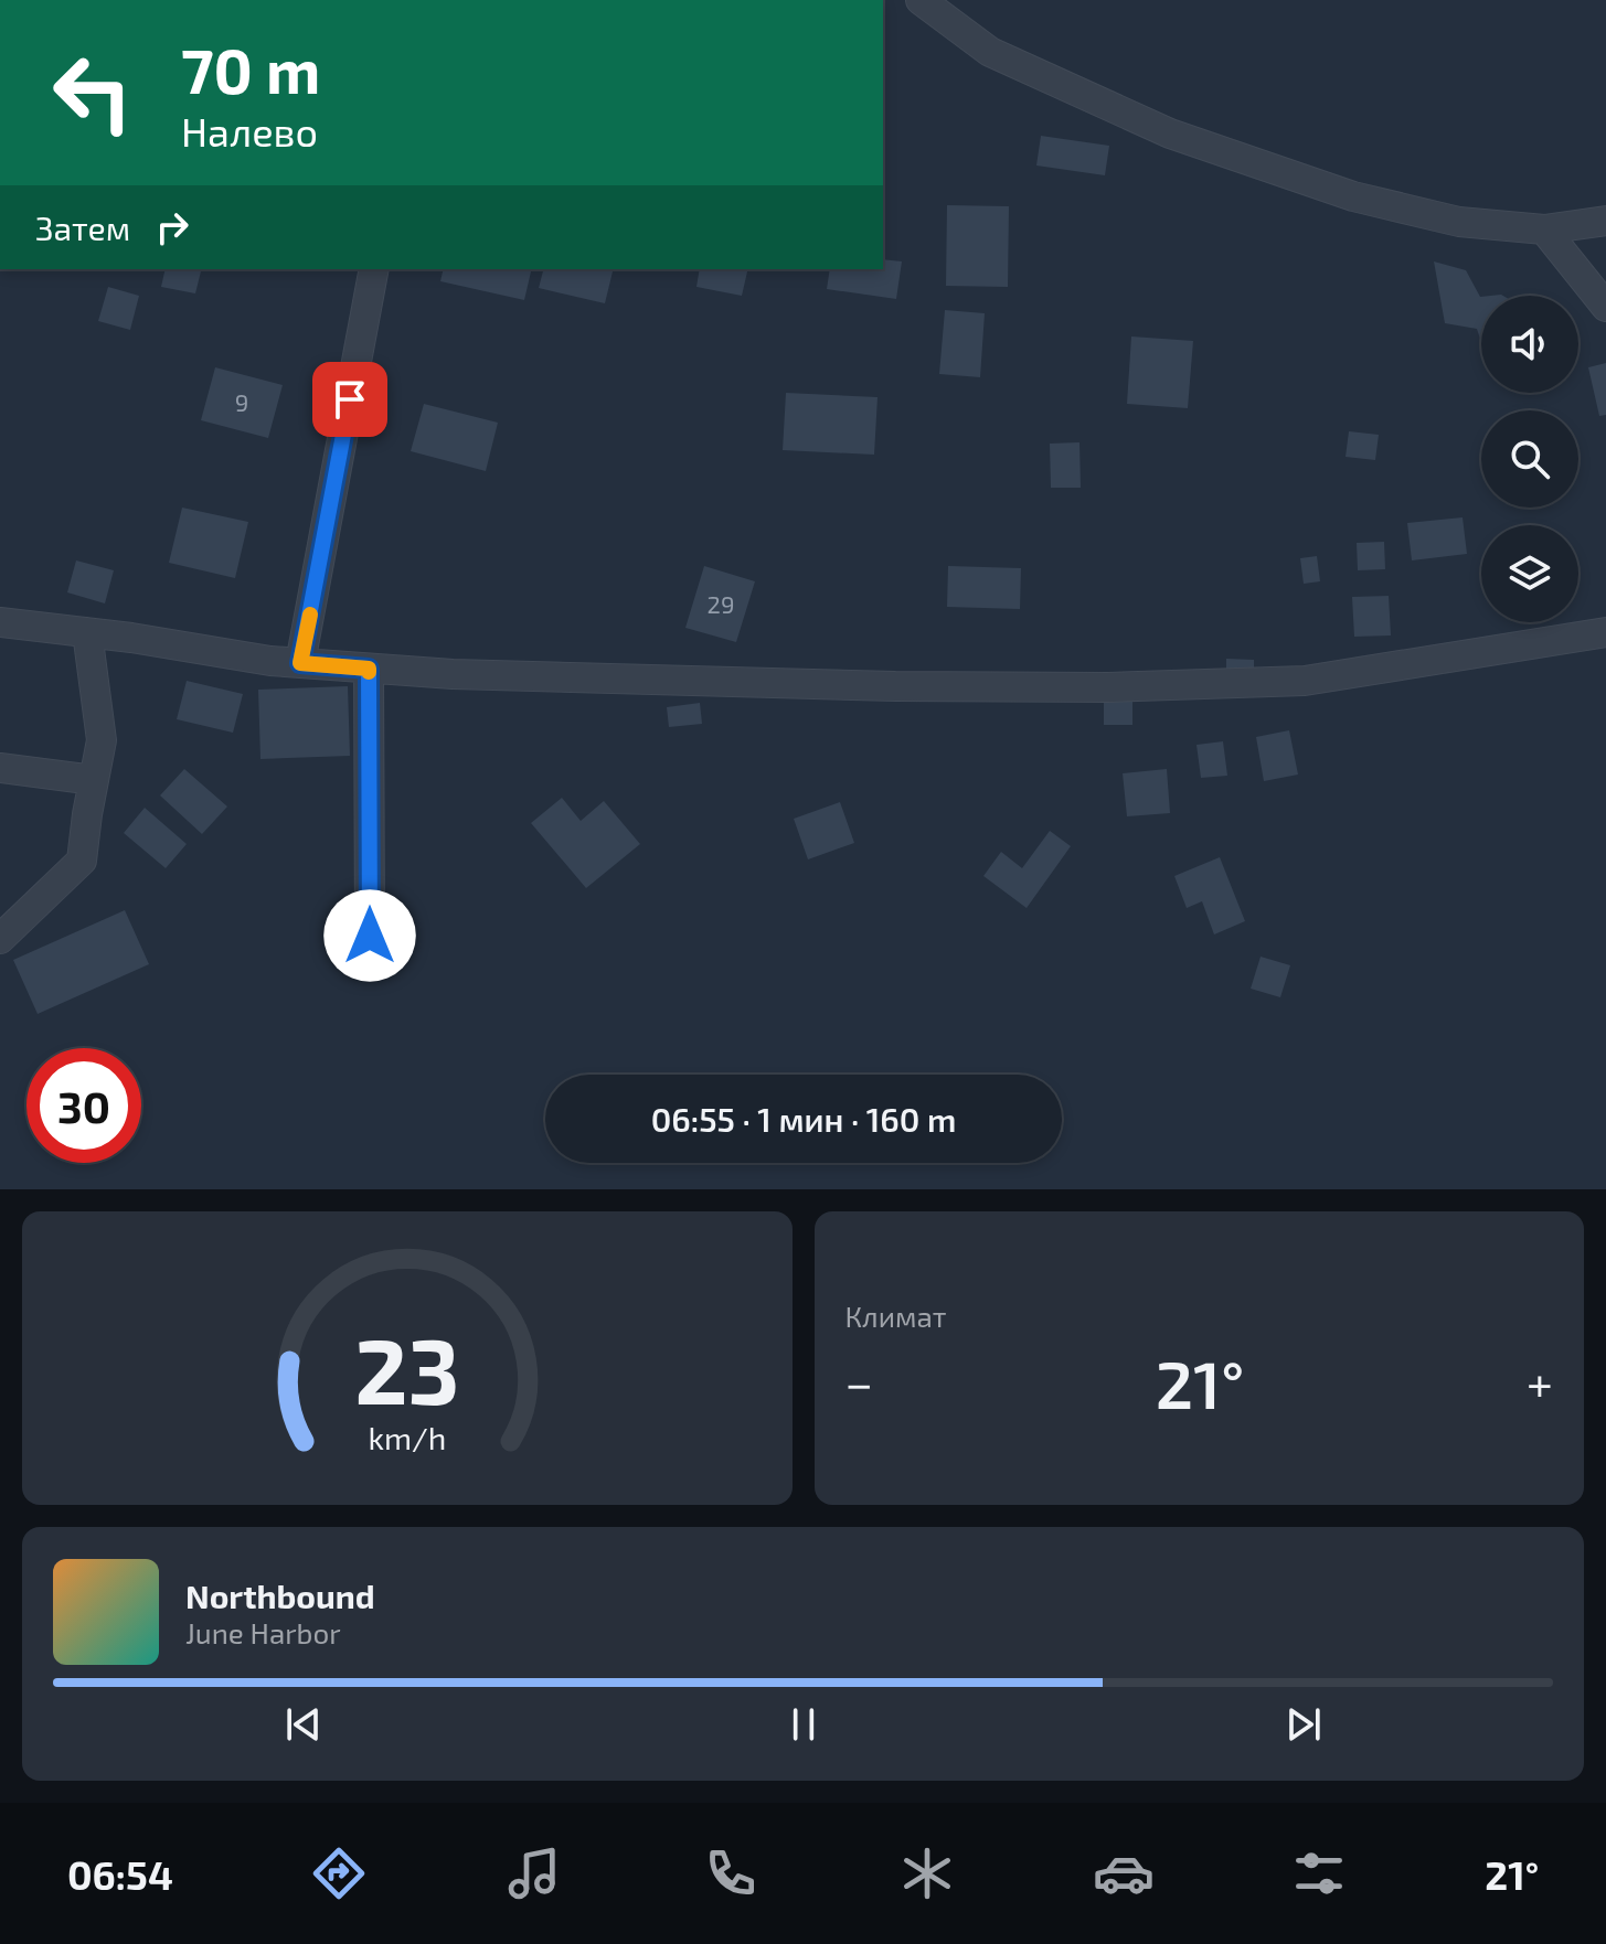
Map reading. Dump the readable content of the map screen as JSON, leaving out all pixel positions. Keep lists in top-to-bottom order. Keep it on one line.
{"house_numbers":["9","29"],"page":{"turn":["70 m","Налево"],"then":"Затем","limit":"30","trip":"06:55 · 1 мин · 160 m","tile":"Климат","heat":["−","21°","+"],"song":["Northbound","June Harbor"],"tabs":["06:54","21°"],"gauge":["23","km/h"]}}
